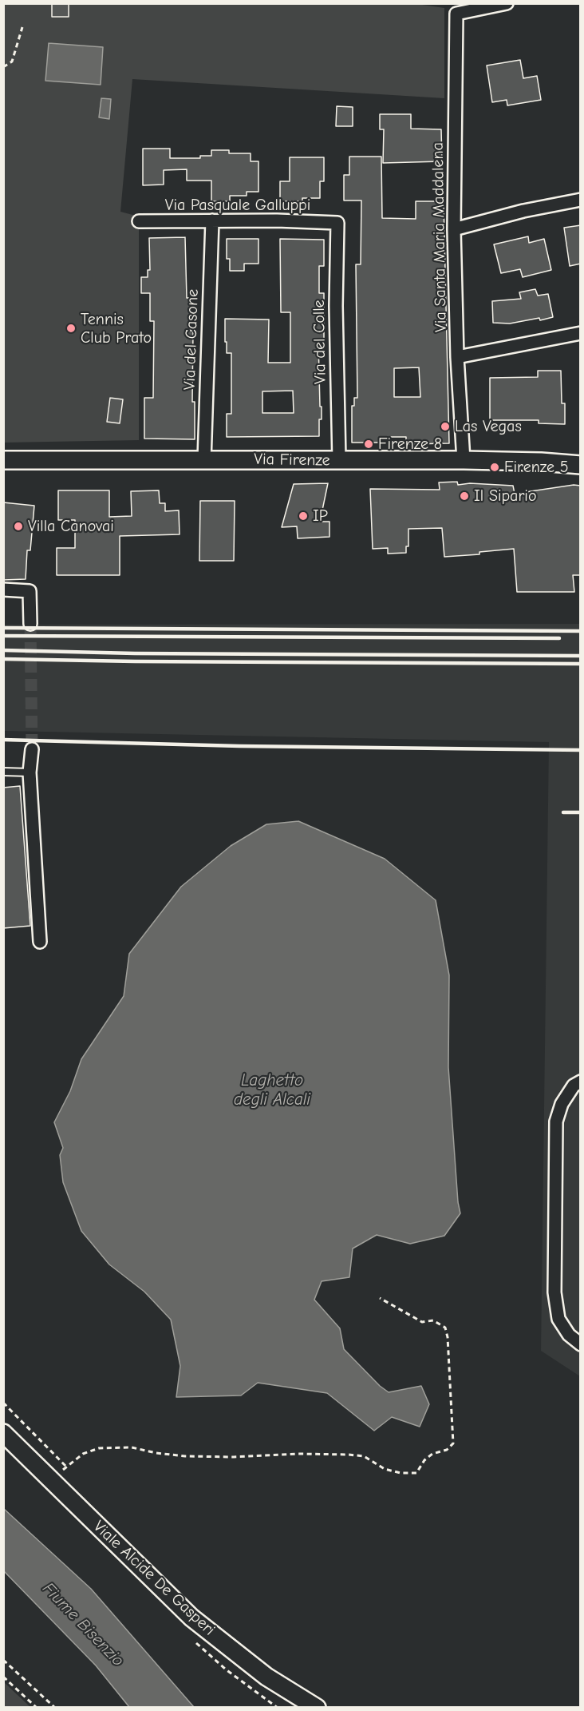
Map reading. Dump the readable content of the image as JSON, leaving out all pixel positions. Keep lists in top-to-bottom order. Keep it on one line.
{"streets":{"main road":["Via Firenze","Viale Alcide De Gasperi"],"street":["Via Pasquale Galluppi","Via Santa Maria Maddalena","Via del Casone","Via del Colle"]},"crossings":[["Via Pasquale Galluppi","Via del Casone"],["Via Pasquale Galluppi","Via del Colle"],["Via Santa Maria Maddalena","Via Firenze"],["Via del Casone","Via Firenze"],["Via del Colle","Via Firenze"]],"water":["Laghetto degli Alcali","Fiume Bisenzio"],"places":["Tennis Club Prato","Las Vegas","Firenze 8","Firenze 5","Il Sipario","IP","Villa Canovai"]}
